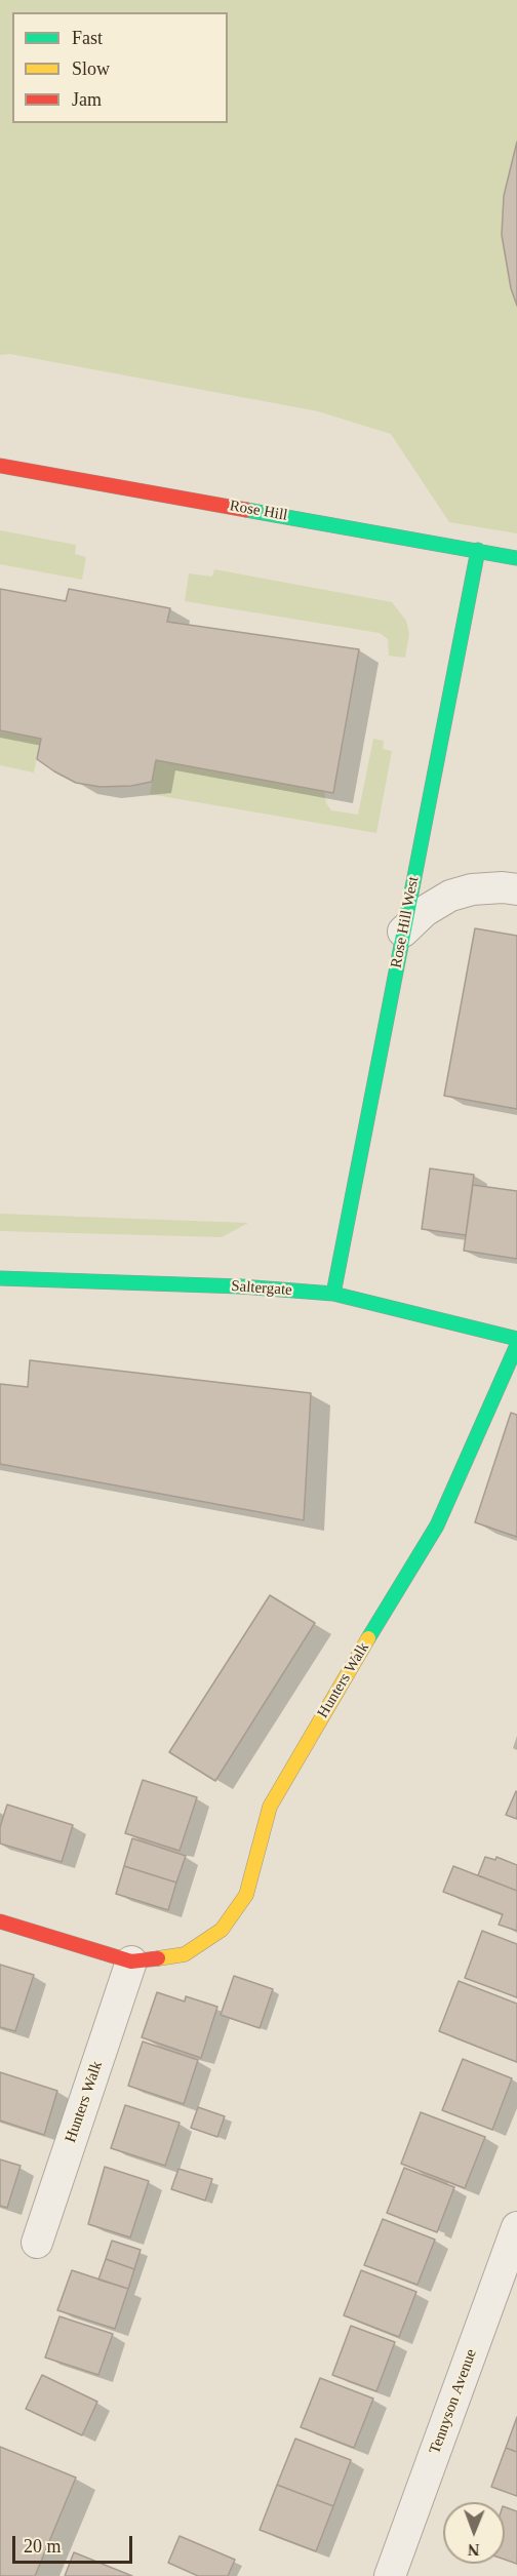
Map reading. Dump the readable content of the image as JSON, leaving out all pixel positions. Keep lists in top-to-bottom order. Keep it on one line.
{"streets":{"street":["Rose Hill","Rose Hill West","Saltergate","Hunters Walk","Tennyson Avenue"]},"crossings":[["Rose Hill","Rose Hill West"],["Rose Hill West","Saltergate"]],"legend":["Fast","Slow","Jam"],"scale_bar":"20 m","north":"bottom"}
